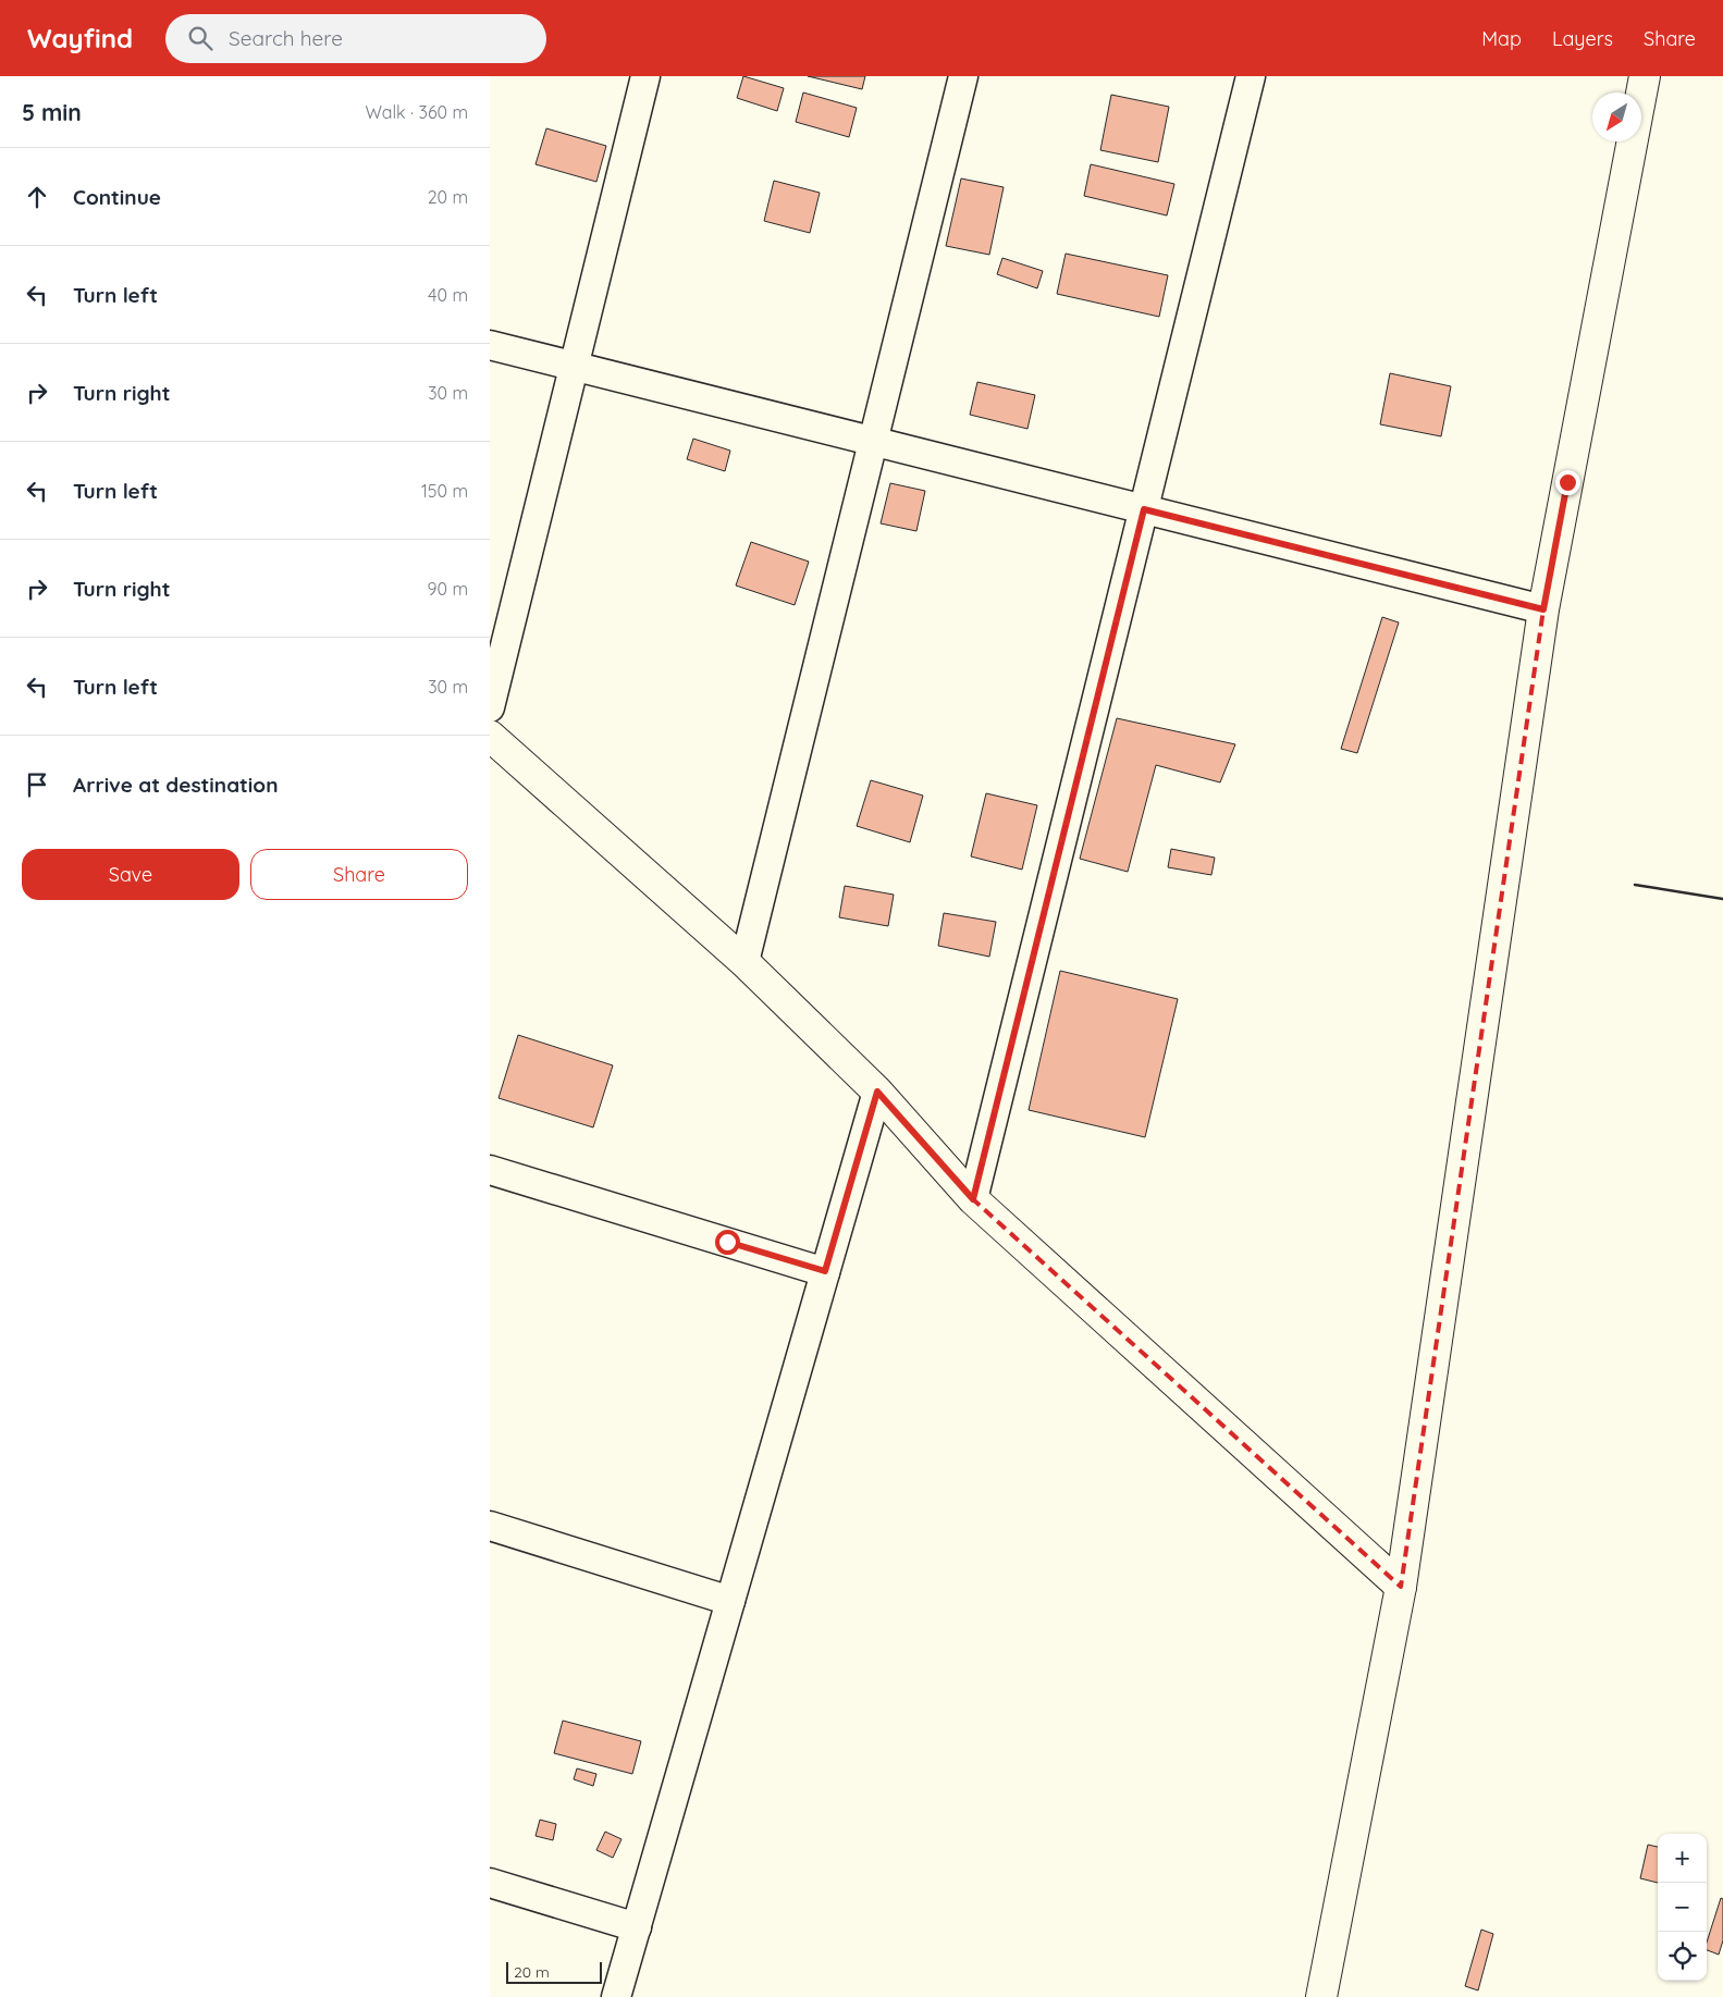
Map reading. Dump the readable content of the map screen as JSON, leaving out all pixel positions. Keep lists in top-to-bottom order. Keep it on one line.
{"scale_bar":"20 m","north":"bottom left","page":{"header":"Wayfind","search":"Search here","nav":["Map","Layers","Share"],"heading":["5 min","Walk · 360 m"],"list":[["Continue","20 m"],["Turn left","40 m"],["Turn right","30 m"],["Turn left","150 m"],["Turn right","90 m"],["Turn left","30 m"],"Arrive at destination"],"buttons":["Save","Share"],"map_buttons":["+","−"],"scale":"20 m"}}
